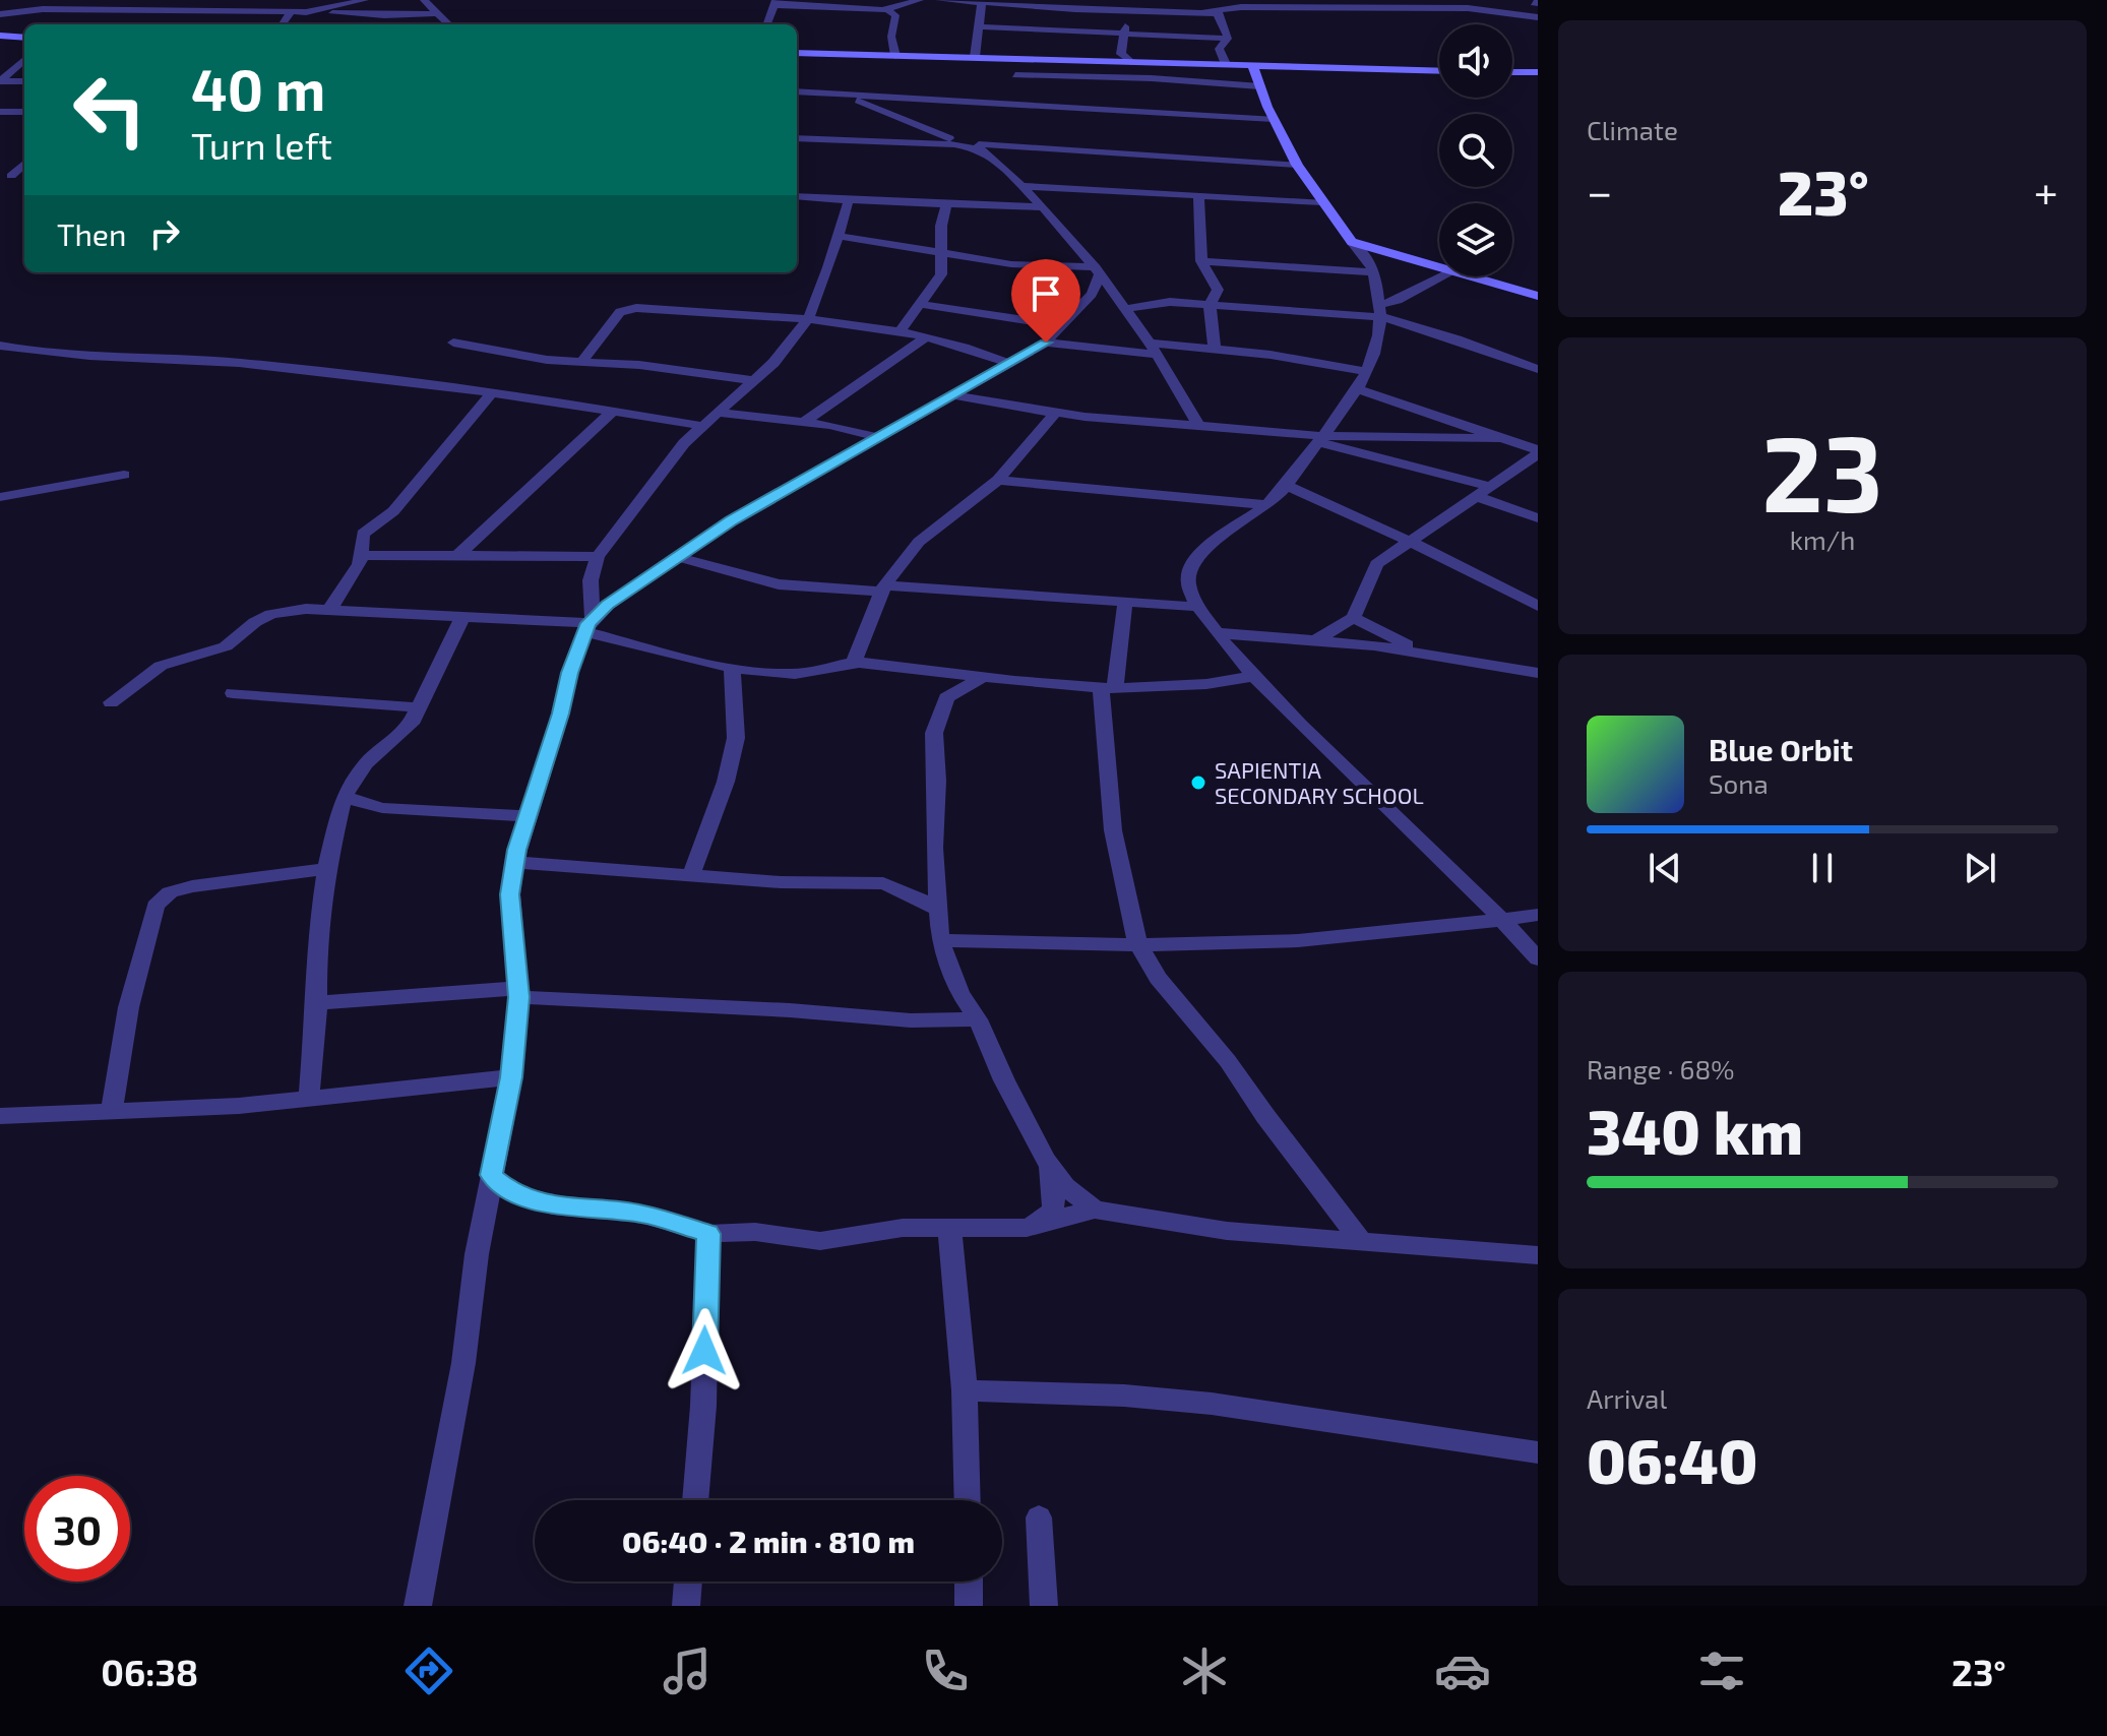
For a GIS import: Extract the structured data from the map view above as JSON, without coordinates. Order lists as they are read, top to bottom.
{
  "places": ["SAPIENTIA SECONDARY SCHOOL"],
  "page": {
    "tile": [
      "Climate",
      ["23", "km/h"],
      ["Range · 68%", "340 km"],
      ["Arrival", "06:40"]
    ],
    "turn": ["40 m", "Turn left"],
    "heat": ["−", "23°", "+"],
    "then": "Then",
    "song": ["Blue Orbit", "Sona"],
    "limit": "30",
    "trip": "06:40 · 2 min · 810 m",
    "tabs": ["06:38", "23°"]
  }
}
